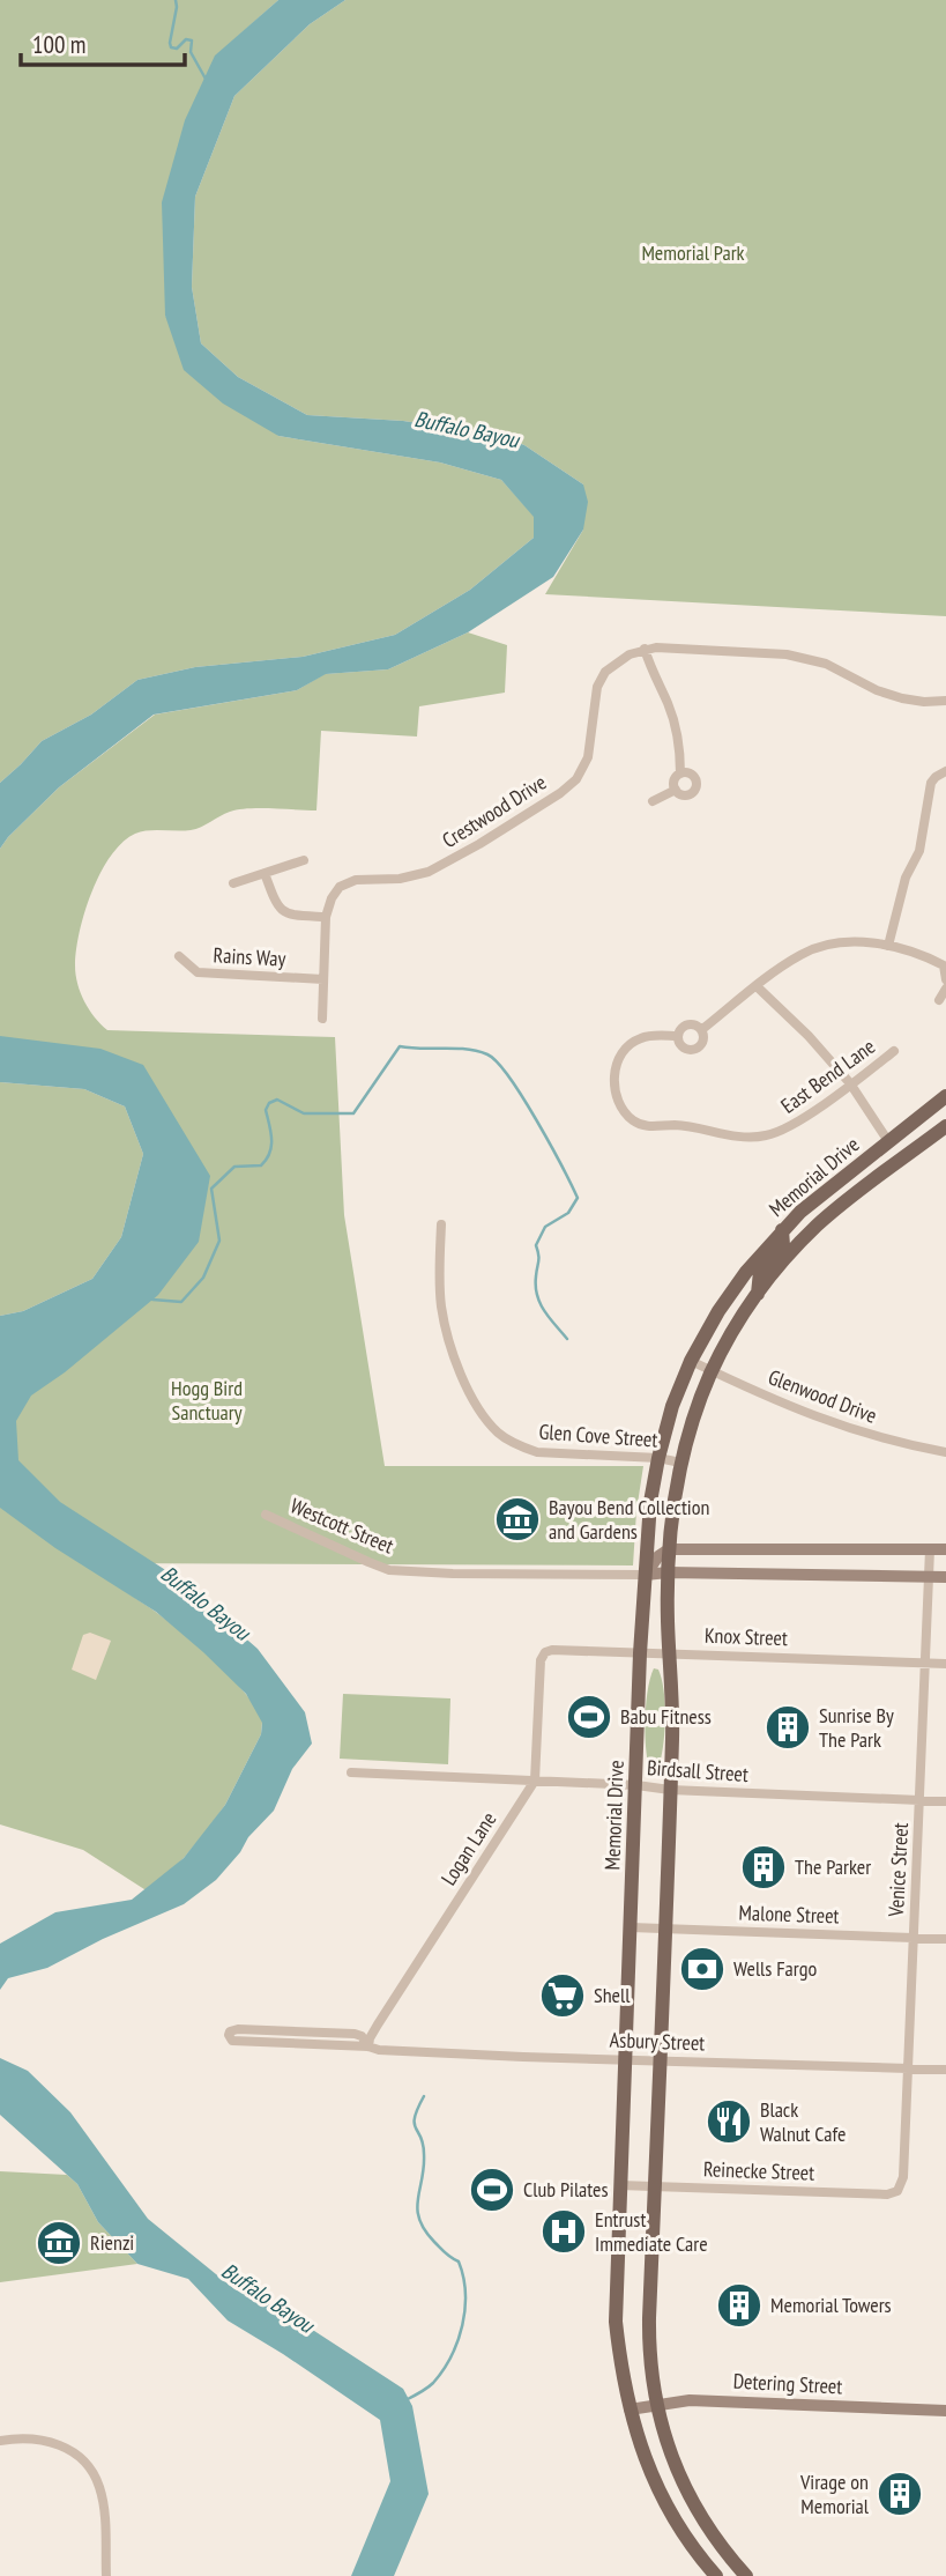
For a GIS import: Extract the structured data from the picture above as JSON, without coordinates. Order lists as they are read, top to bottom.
{
  "streets": {
    "main road": ["Memorial Drive", "Westcott Street", "Detering Street"],
    "street": [
      "Crestwood Drive",
      "Rains Way",
      "East Bend Lane",
      "Glenwood Drive",
      "Glen Cove Street",
      "Knox Street",
      "Birdsall Street",
      "Logan Lane",
      "Venice Street",
      "Malone Street",
      "Asbury Street",
      "Reinecke Street"
    ]
  },
  "crossings": [
    ["Crestwood Drive", "Rains Way"],
    ["Memorial Drive", "Glenwood Drive"],
    ["Memorial Drive", "Glen Cove Street"],
    ["Memorial Drive", "Westcott Street"],
    ["Memorial Drive", "Knox Street"],
    ["Memorial Drive", "Birdsall Street"],
    ["Memorial Drive", "Malone Street"],
    ["Memorial Drive", "Asbury Street"],
    ["Memorial Drive", "Reinecke Street"],
    ["Memorial Drive", "Detering Street"],
    ["Westcott Street", "Venice Street"],
    ["Knox Street", "Birdsall Street"],
    ["Knox Street", "Logan Lane"],
    ["Knox Street", "Venice Street"],
    ["Birdsall Street", "Logan Lane"],
    ["Birdsall Street", "Venice Street"],
    ["Logan Lane", "Asbury Street"],
    ["Venice Street", "Malone Street"],
    ["Venice Street", "Asbury Street"],
    ["Venice Street", "Reinecke Street"]
  ],
  "water": ["Buffalo Bayou"],
  "parks": ["Memorial Park", "Hogg Bird Sanctuary"],
  "places": {
    "museum": ["Bayou Bend Collection and Gardens", "Rienzi"],
    "sports": ["Babu Fitness", "Club Pilates"],
    "building": [
      "Sunrise By The Park",
      "The Parker",
      "Memorial Towers",
      "Virage on Memorial"
    ],
    "bank": ["Wells Fargo"],
    "supermarket": ["Shell"],
    "restaurant": ["Black Walnut Cafe"],
    "hospital": ["Entrust Immediate Care"]
  },
  "scale_bar": "100 m"
}
